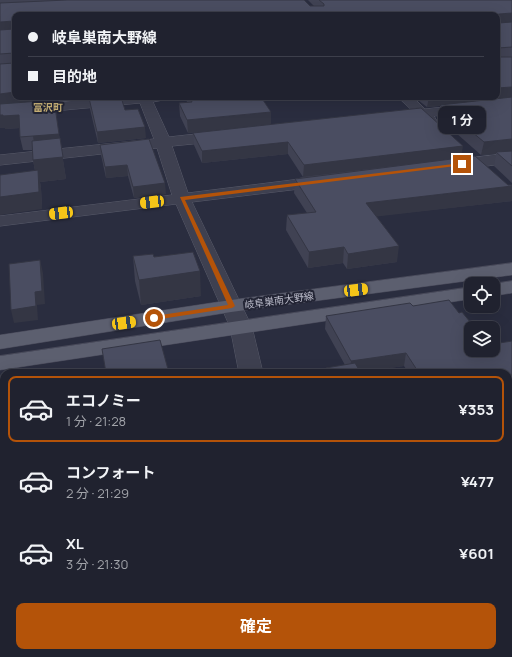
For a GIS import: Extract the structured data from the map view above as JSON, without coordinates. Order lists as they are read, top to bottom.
{
  "streets": {
    "main road": ["岐阜巣南大野線"]
  },
  "districts": ["富沢町"],
  "page": {
    "banner": ["岐阜巣南大野線", "目的地"],
    "bubble": "1 分",
    "list": [
      {
        "name": "エコノミー",
        "note": "1 分 · 21:28",
        "value": "¥353"
      },
      {
        "name": "コンフォート",
        "note": "2 分 · 21:29",
        "value": "¥477"
      },
      {
        "name": "XL",
        "note": "3 分 · 21:30",
        "value": "¥601"
      }
    ],
    "buttons": "確定"
  }
}
